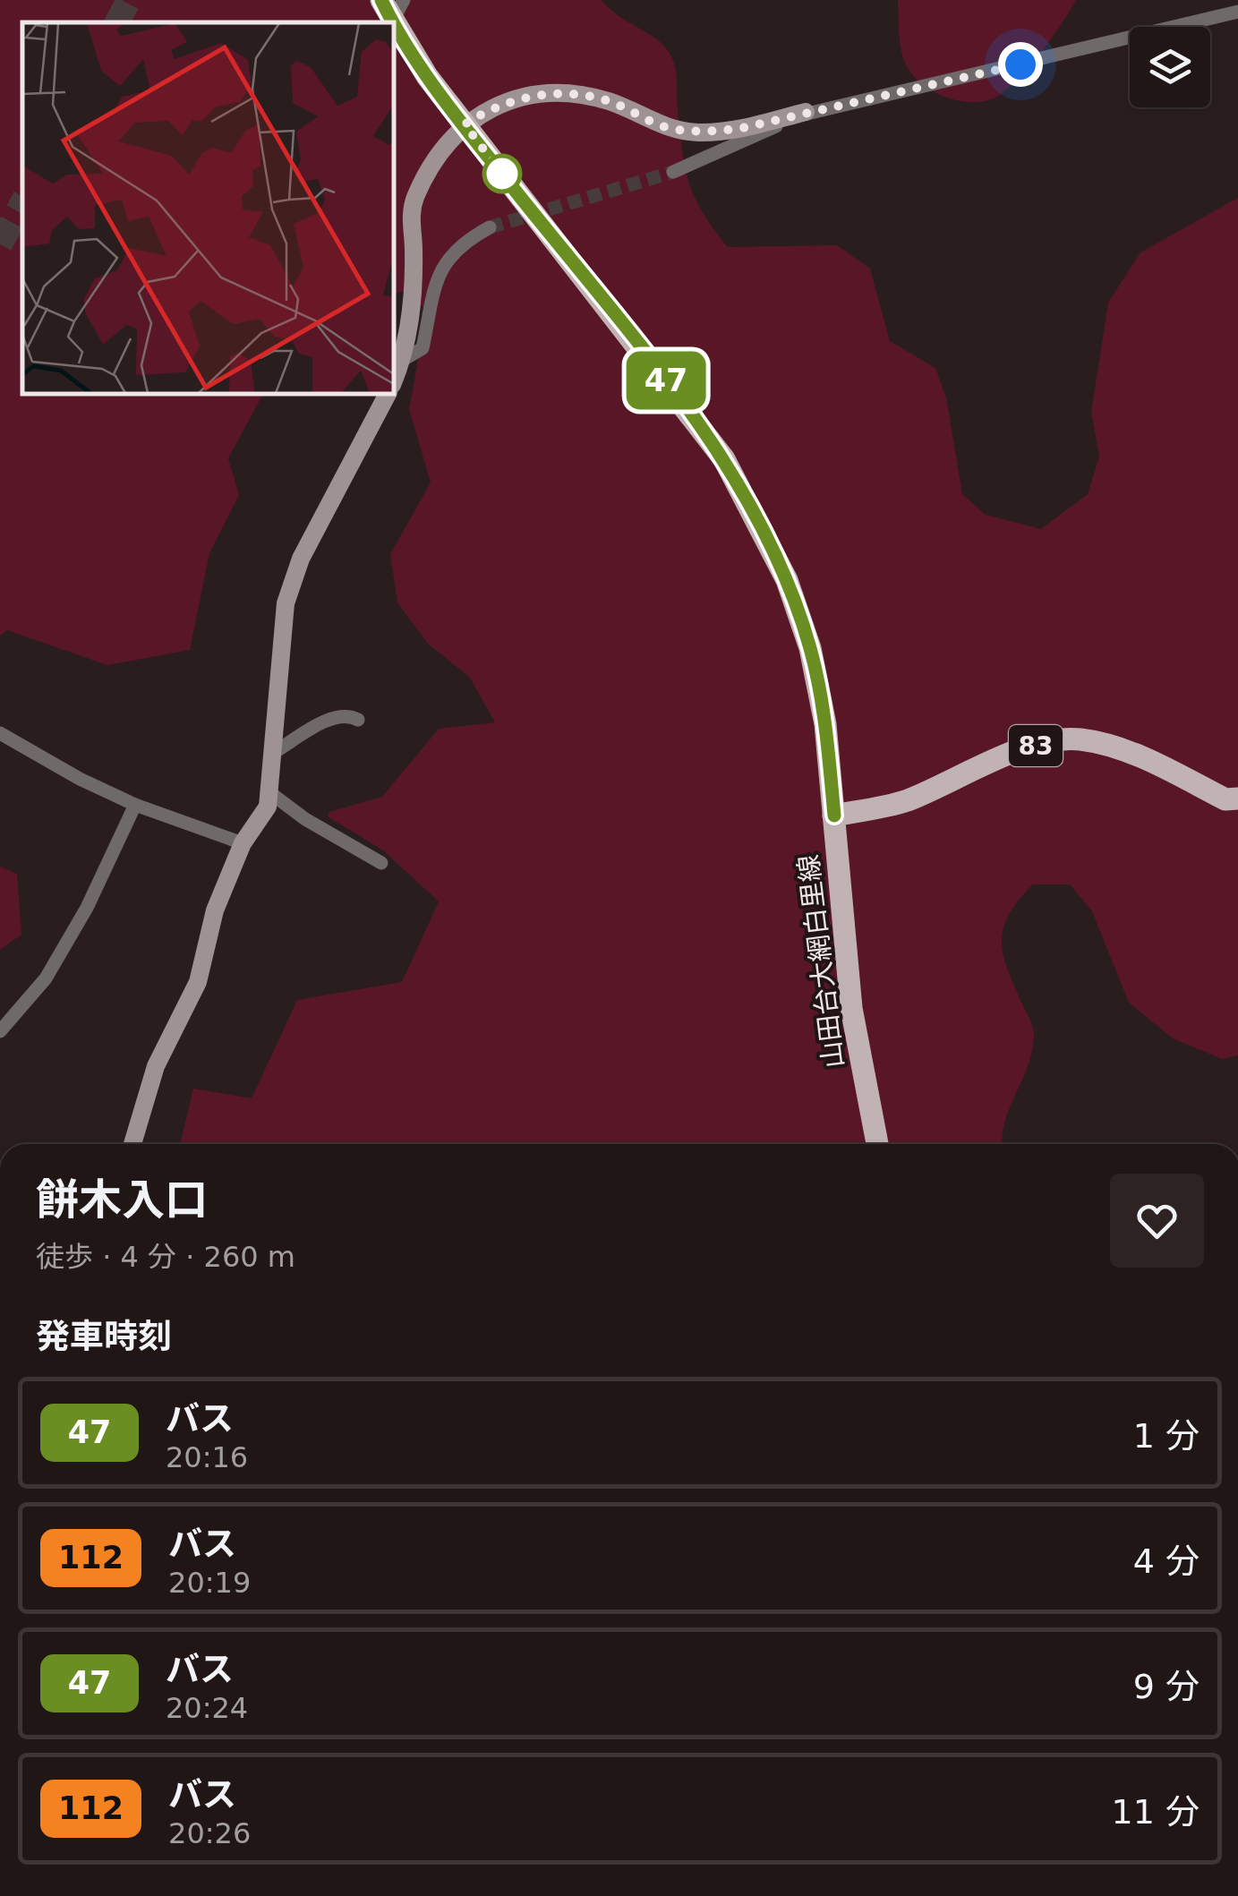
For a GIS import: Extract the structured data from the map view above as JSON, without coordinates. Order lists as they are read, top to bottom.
{
  "streets": {
    "main road": ["83", "山田台大網白里線"]
  },
  "lines": ["bus line 47"],
  "page": {
    "on_map": "47",
    "heading": [
      ["餅木入口", "徒歩 · 4 分 · 260 m"],
      "発車時刻"
    ],
    "list": [
      {
        "mark": "47",
        "name": "バス",
        "note": "20:16",
        "value": "1 分"
      },
      {
        "mark": "112",
        "name": "バス",
        "note": "20:19",
        "value": "4 分"
      },
      {
        "mark": "47",
        "name": "バス",
        "note": "20:24",
        "value": "9 分"
      },
      {
        "mark": "112",
        "name": "バス",
        "note": "20:26",
        "value": "11 分"
      }
    ]
  }
}
